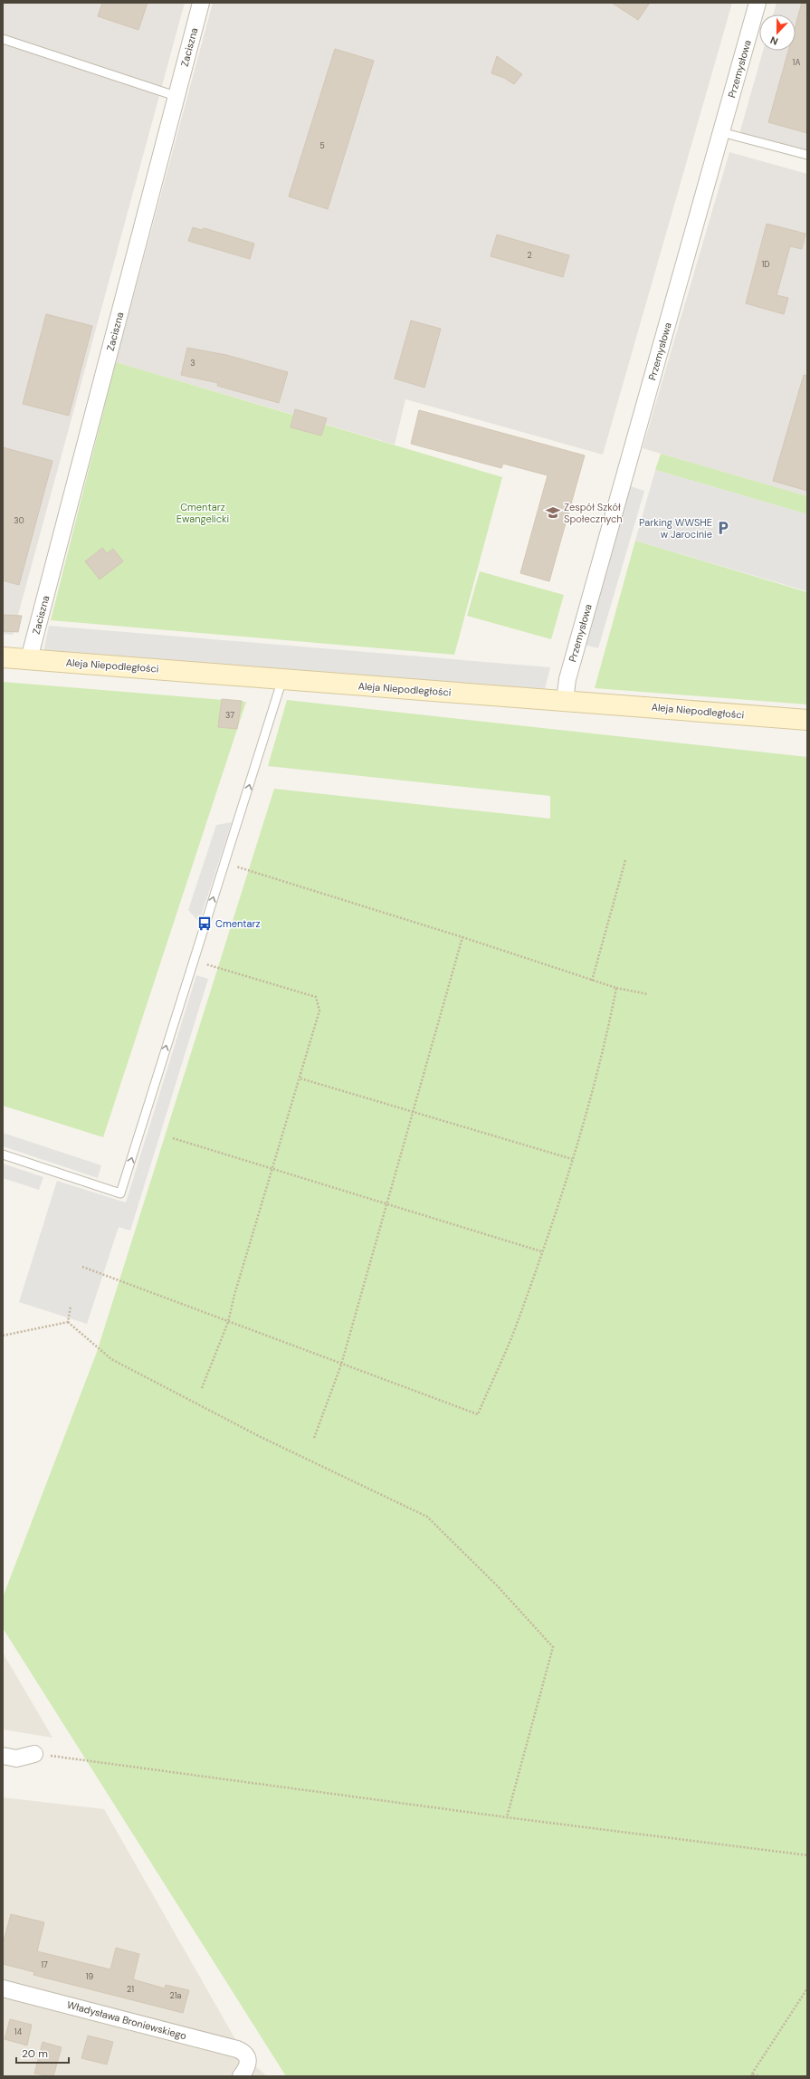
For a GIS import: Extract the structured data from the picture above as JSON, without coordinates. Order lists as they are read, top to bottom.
{
  "streets": {
    "main road": ["Aleja Niepodległości"],
    "street": ["Zaciszna", "Przemysłowa", "Władysława Broniewskiego"]
  },
  "crossings": [
    ["Zaciszna", "Aleja Niepodległości"],
    ["Przemysłowa", "Aleja Niepodległości"]
  ],
  "parks": ["Cmentarz Ewangelicki"],
  "places": {
    "school or university": ["Zespół Szkół Społecznych"],
    "parking": ["Parking WWSHE w Jarocinie"],
    "bus stop": ["Cmentarz"]
  },
  "house_numbers": [
    "1A",
    "5",
    "2",
    "1D",
    "3",
    "30",
    "37",
    "17",
    "19",
    "21",
    "21a",
    "14"
  ],
  "scale_bar": "20 m",
  "north": "bottom"
}
